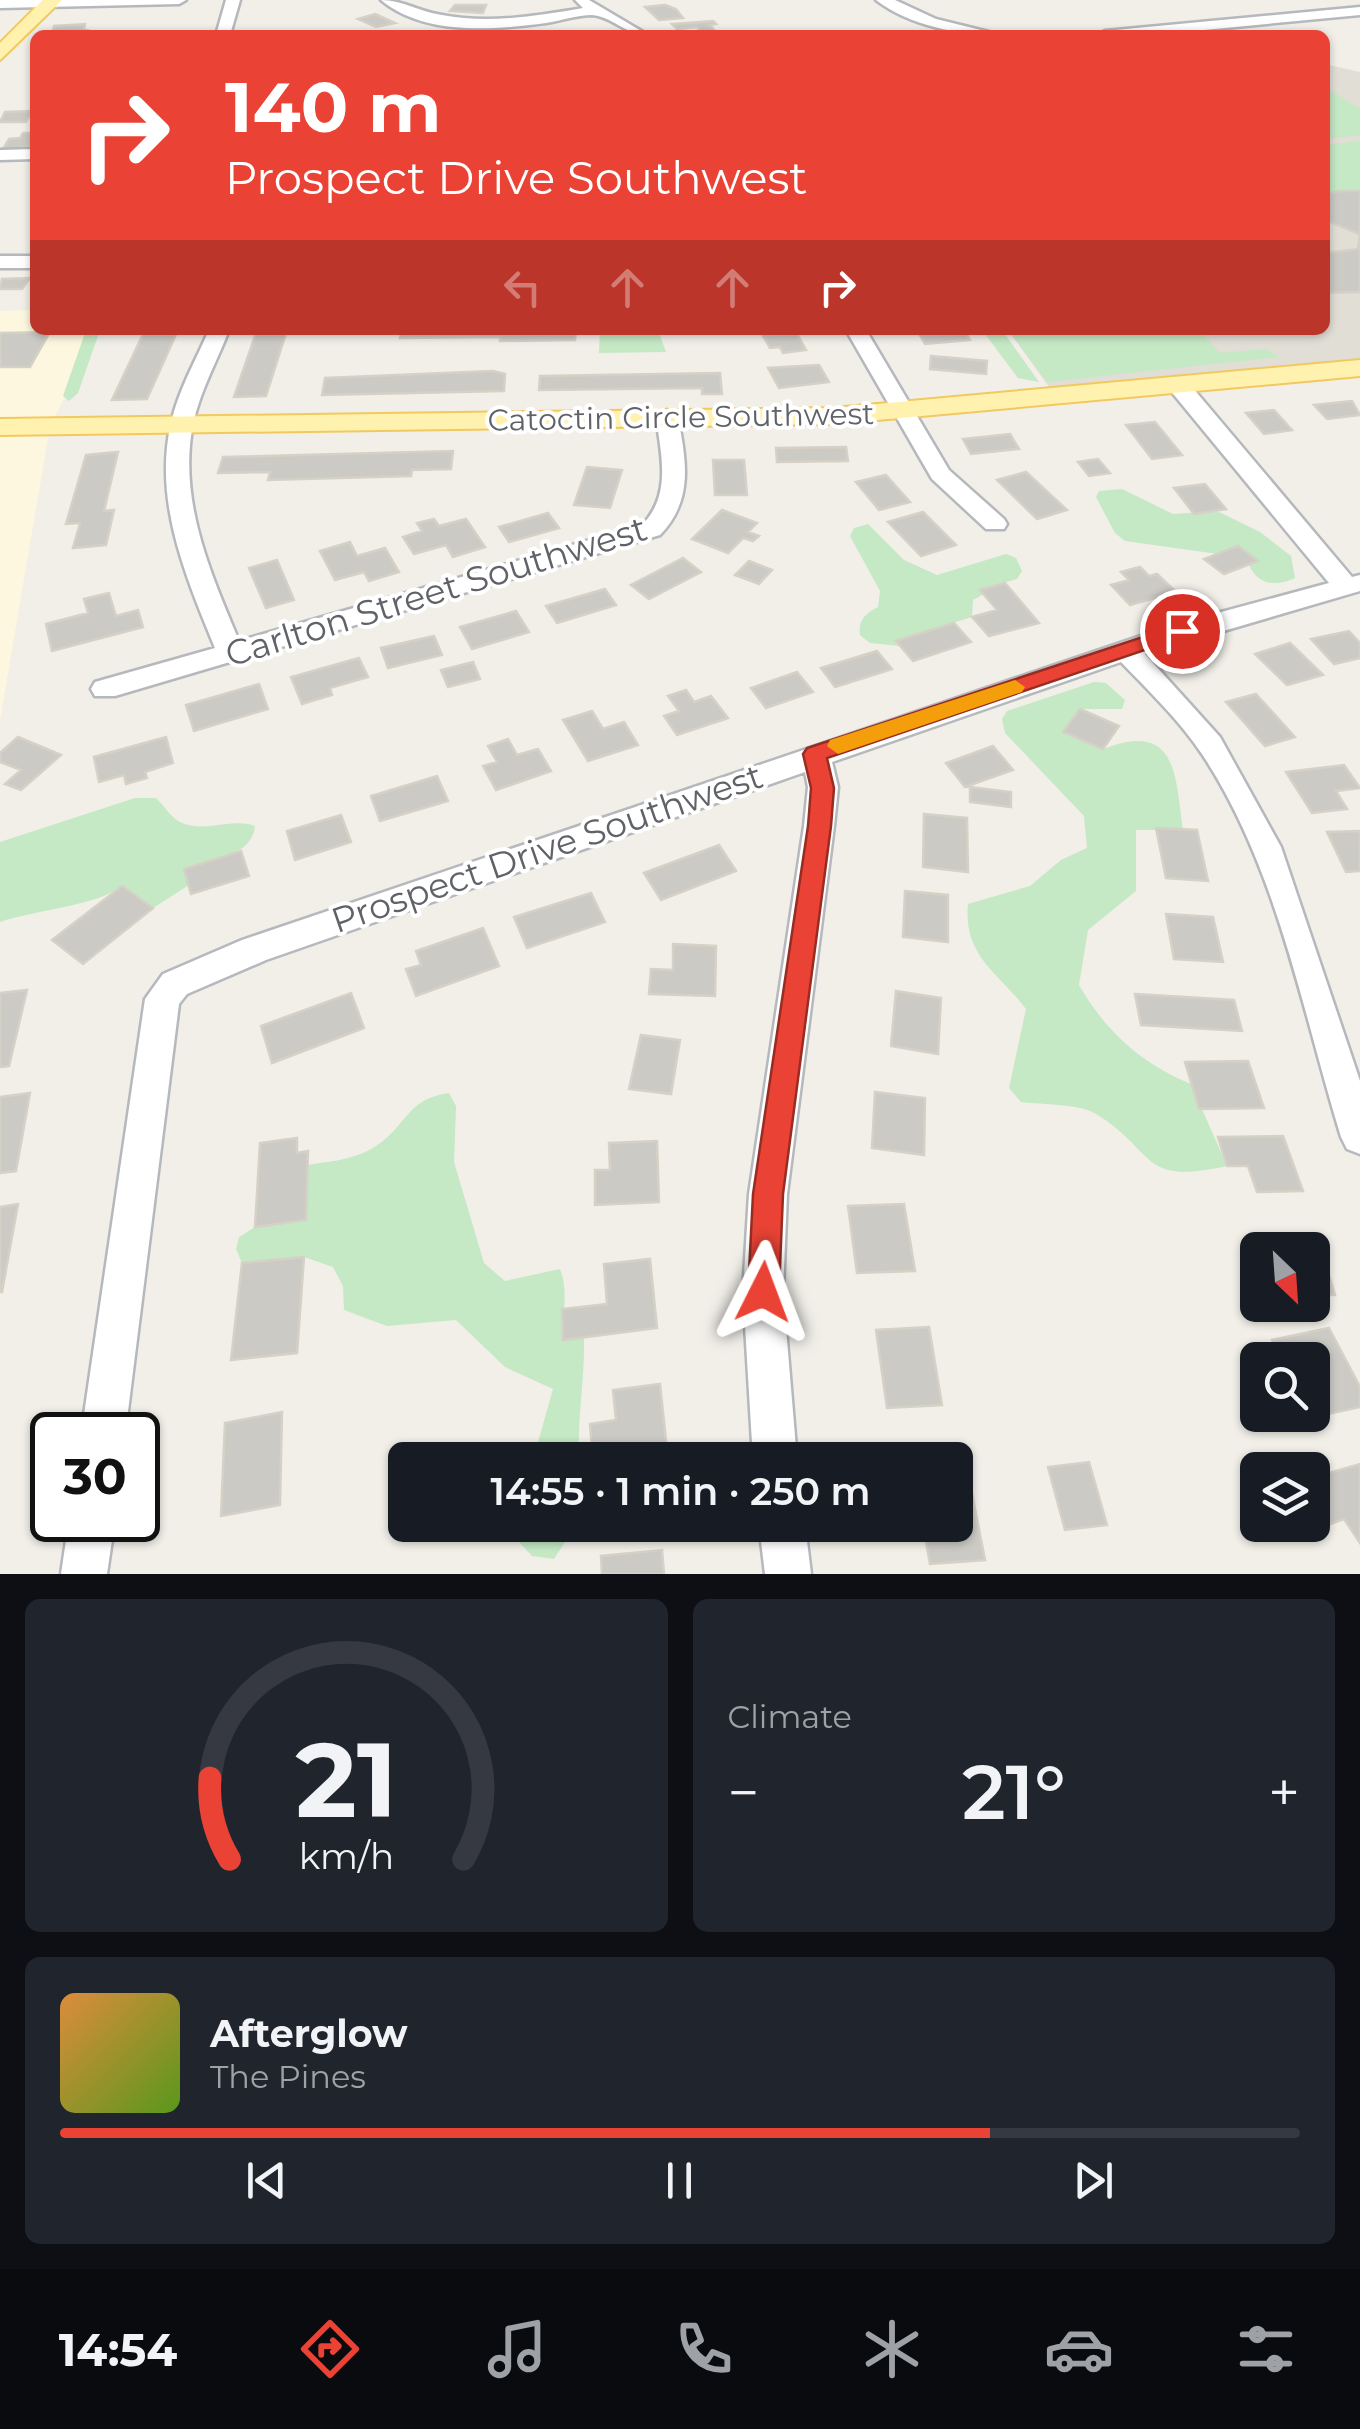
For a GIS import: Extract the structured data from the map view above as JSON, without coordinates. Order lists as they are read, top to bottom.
{
  "streets": {
    "main road": ["Catoctin Circle Southwest"],
    "street": ["Carlton Street Southwest", "Prospect Drive Southwest"]
  },
  "crossings": [
    ["Catoctin Circle Southwest", "Carlton Street Southwest"]
  ],
  "north": "bottom right",
  "page": {
    "turn": ["140 m", "Prospect Drive Southwest"],
    "limit": "30",
    "trip": "14:55 · 1 min · 250 m",
    "tile": "Climate",
    "heat": ["−", "21°", "+"],
    "song": ["Afterglow", "The Pines"],
    "tabs": "14:54",
    "gauge": ["21", "km/h"]
  }
}
